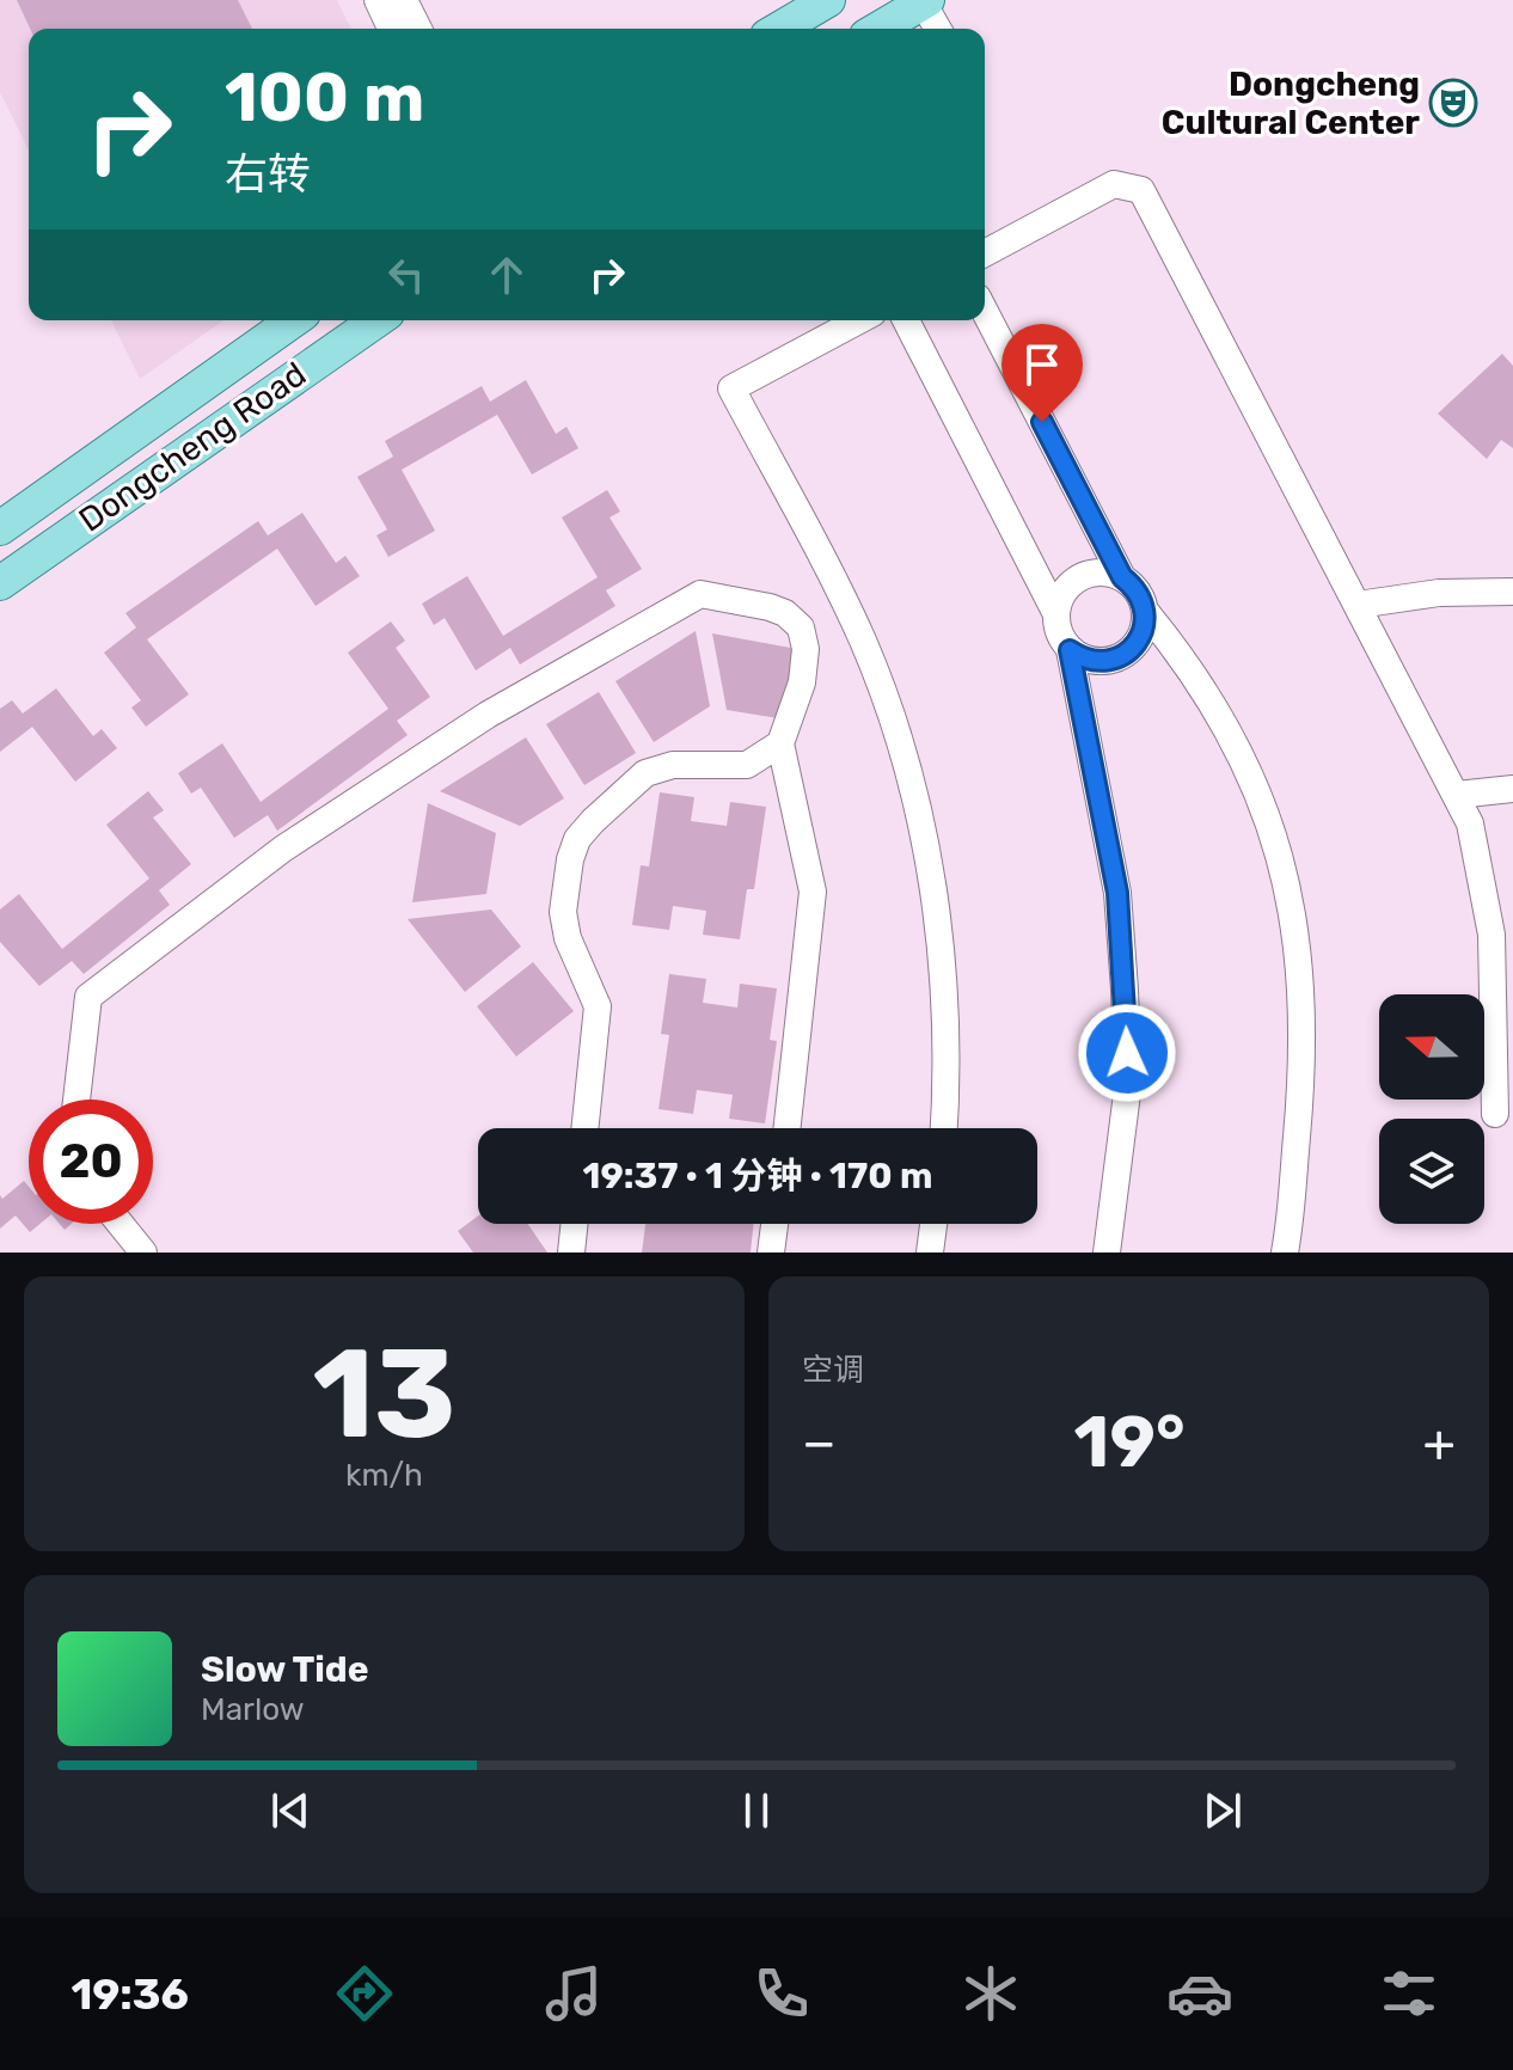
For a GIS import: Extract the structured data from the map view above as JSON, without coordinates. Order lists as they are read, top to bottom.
{
  "streets": {
    "main road": ["Dongcheng Road"]
  },
  "places": {
    "theatre": ["Dongcheng Cultural Center"]
  },
  "north": "left",
  "page": {
    "turn": ["100 m", "右转"],
    "limit": "20",
    "trip": "19:37 · 1 分钟 · 170 m",
    "tile": [
      ["13", "km/h"],
      "空调"
    ],
    "heat": ["−", "19°", "+"],
    "song": ["Slow Tide", "Marlow"],
    "tabs": "19:36"
  }
}
